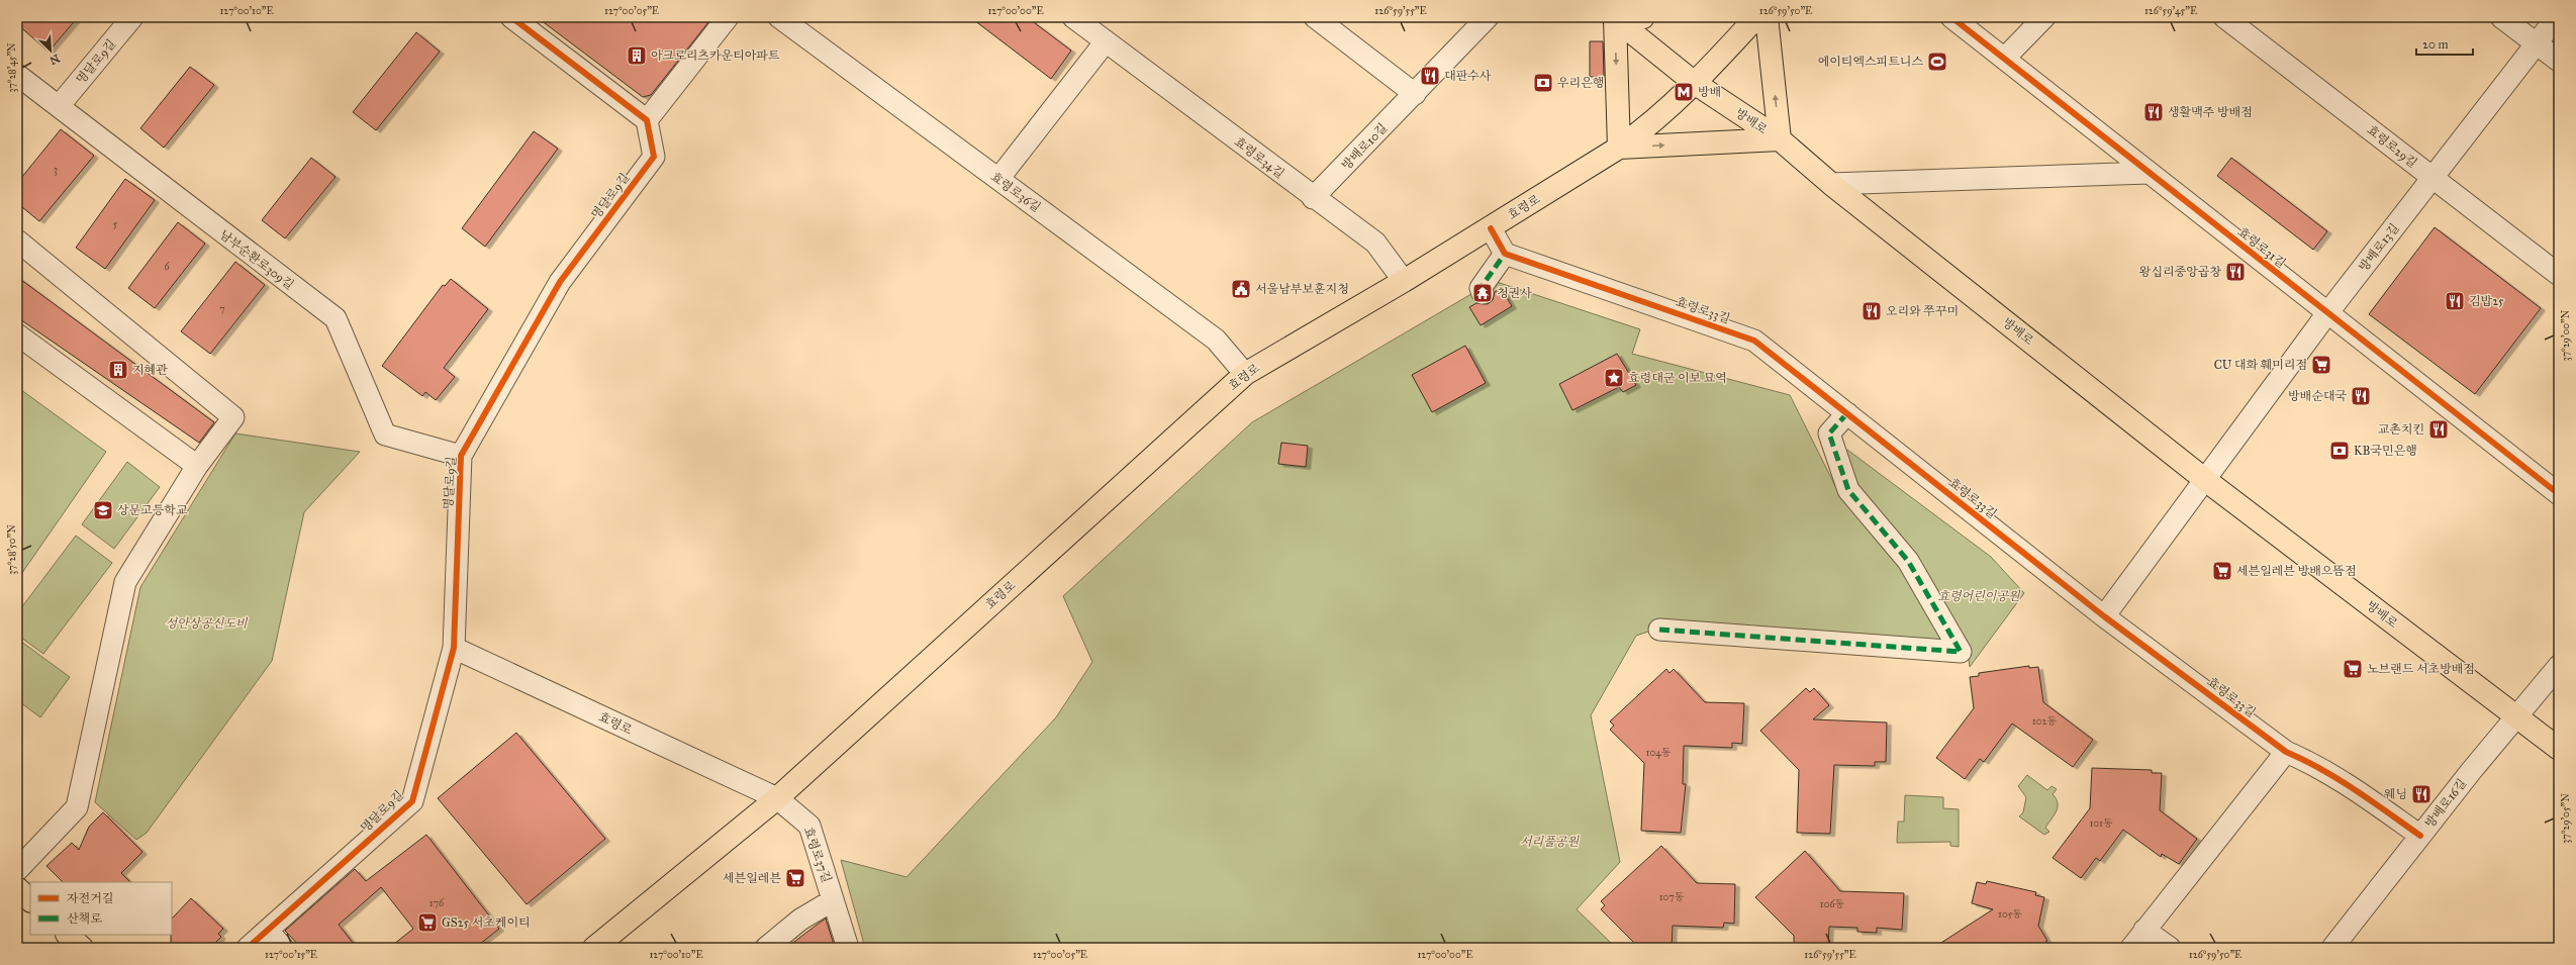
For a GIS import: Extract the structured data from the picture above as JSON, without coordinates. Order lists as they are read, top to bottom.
{
  "streets": {
    "main road": ["방배로", "효령로"],
    "street": [
      "명달로9길",
      "방배로10길",
      "효령로29길",
      "효령로34길",
      "효령로36길",
      "효령로31길",
      "방배로13길",
      "남부순환로309길",
      "효령로33길",
      "방배로16길",
      "효령로37길"
    ]
  },
  "crossings": [
    ["명달로9길", "효령로"],
    ["명달로9길", "남부순환로309길"],
    ["방배로", "효령로"],
    ["방배로", "방배로13길"],
    ["방배로", "방배로16길"],
    ["방배로10길", "효령로34길"],
    ["효령로29길", "방배로13길"],
    ["효령로34길", "효령로"],
    ["효령로36길", "효령로"],
    ["효령로", "효령로37길"],
    ["효령로31길", "방배로13길"],
    ["효령로33길", "방배로16길"]
  ],
  "parks": ["효령어린이공원", "성안상공신도비", "서리풀공원"],
  "places": {
    "building": ["아크로리츠카운티아파트", "지혜관"],
    "sports": ["에이티엑스피트니스"],
    "restaurant": [
      "대판수사",
      "생활맥주 방배점",
      "왕십리중앙곱창",
      "김밥25",
      "오리와 쭈꾸미",
      "방배순대국",
      "교촌치킨",
      "웨닝"
    ],
    "bank": ["우리은행", "KB국민은행"],
    "metro station": ["방배"],
    "public building": ["서울남부보훈지청"],
    "temple": ["청권사"],
    "supermarket": [
      "CU 대화 훼미리점",
      "세븐일레븐 방배으뜸점",
      "노브랜드 서초방배점",
      "세븐일레븐",
      "GS25 서초케이티"
    ],
    "place": ["효령대군 이보 묘역"],
    "school or university": ["상문고등학교"]
  },
  "house_numbers": [
    "3",
    "5",
    "6",
    "7",
    "102동",
    "104동",
    "101동",
    "107동",
    "176",
    "106동",
    "105동"
  ],
  "legend": ["자전거길", "산책로"],
  "scale_bar": "20 m",
  "north": "bottom right",
  "coordinates": [
    "127°00'10\"E",
    "127°00'05\"E",
    "127°00'00\"E",
    "126°59'55\"E",
    "126°59'50\"E",
    "126°59'45\"E",
    "37°28'45\"N",
    "37°29'00\"N",
    "37°28'50\"N",
    "37°29'05\"N",
    "127°00'15\"E"
  ]
}
